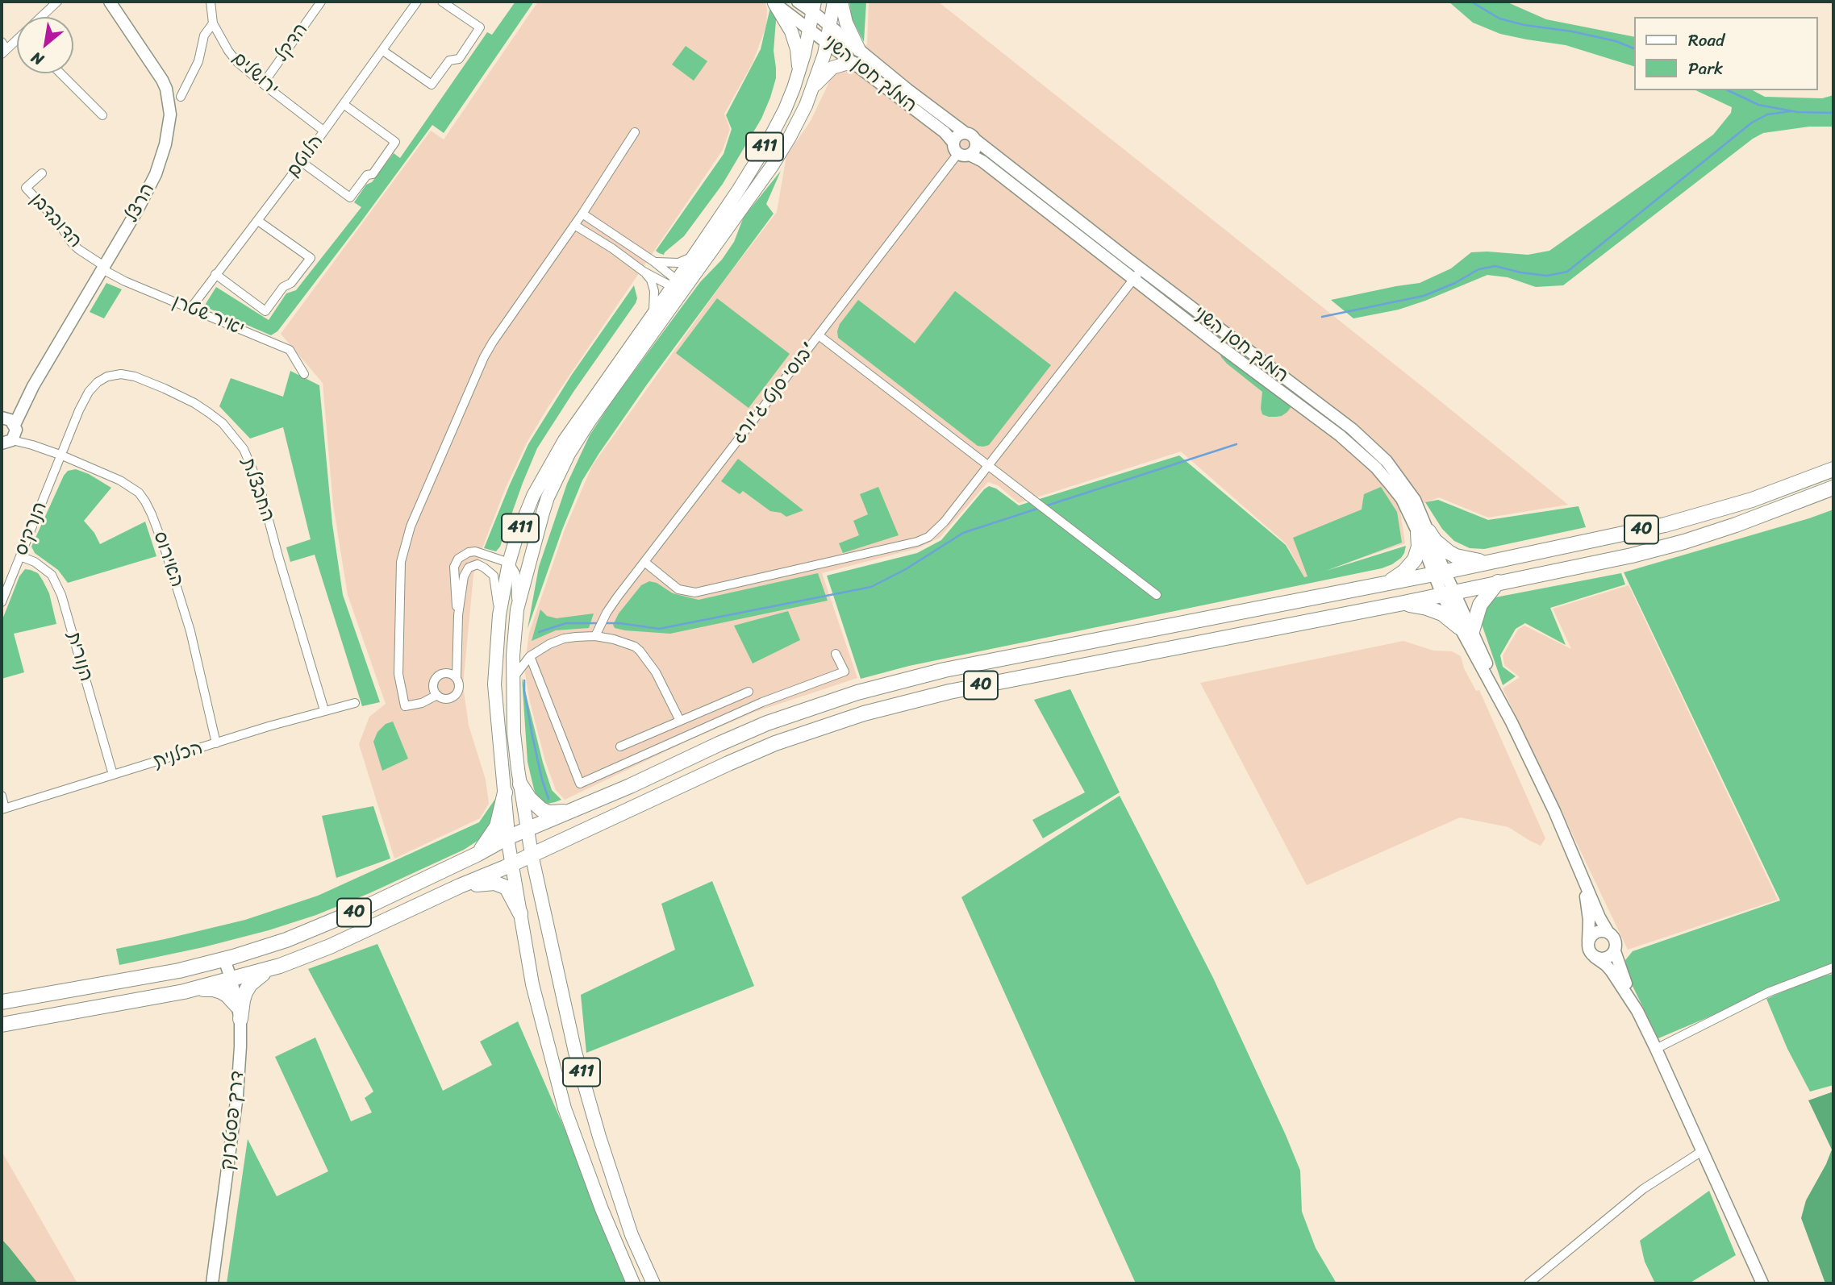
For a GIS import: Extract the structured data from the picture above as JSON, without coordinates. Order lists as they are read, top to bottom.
{
  "streets": {
    "highway": ["40"],
    "main road": ["411"],
    "street": [
      "הדקל",
      "ירושלים",
      "המלך חסן השני",
      "הלוטם",
      "הרצל",
      "הדובדבן",
      "יאיר שטרן",
      "בוסי סנט ג'ורג'",
      "החבצלת",
      "הנרקיס",
      "האירוס",
      "הנורית",
      "הכלנית",
      "דרך פסטרנק"
    ]
  },
  "crossings": [
    ["הדקל", "ירושלים"],
    ["ירושלים", "הלוטם"],
    ["המלך חסן השני", "411"],
    ["המלך חסן השני", "בוסי סנט ג'ורג'"],
    ["המלך חסן השני", "40"],
    ["411", "40"],
    ["הלוטם", "יאיר שטרן"],
    ["הרצל", "הדובדבן"],
    ["הרצל", "יאיר שטרן"],
    ["הרצל", "האירוס"],
    ["הדובדבן", "יאיר שטרן"],
    ["החבצלת", "הנרקיס"],
    ["החבצלת", "האירוס"],
    ["החבצלת", "הכלנית"],
    ["הנרקיס", "האירוס"],
    ["הנרקיס", "הנורית"],
    ["40", "דרך פסטרנק"],
    ["האירוס", "הכלנית"],
    ["הנורית", "הכלנית"]
  ],
  "legend": ["Road", "Park"],
  "north": "bottom left"
}
